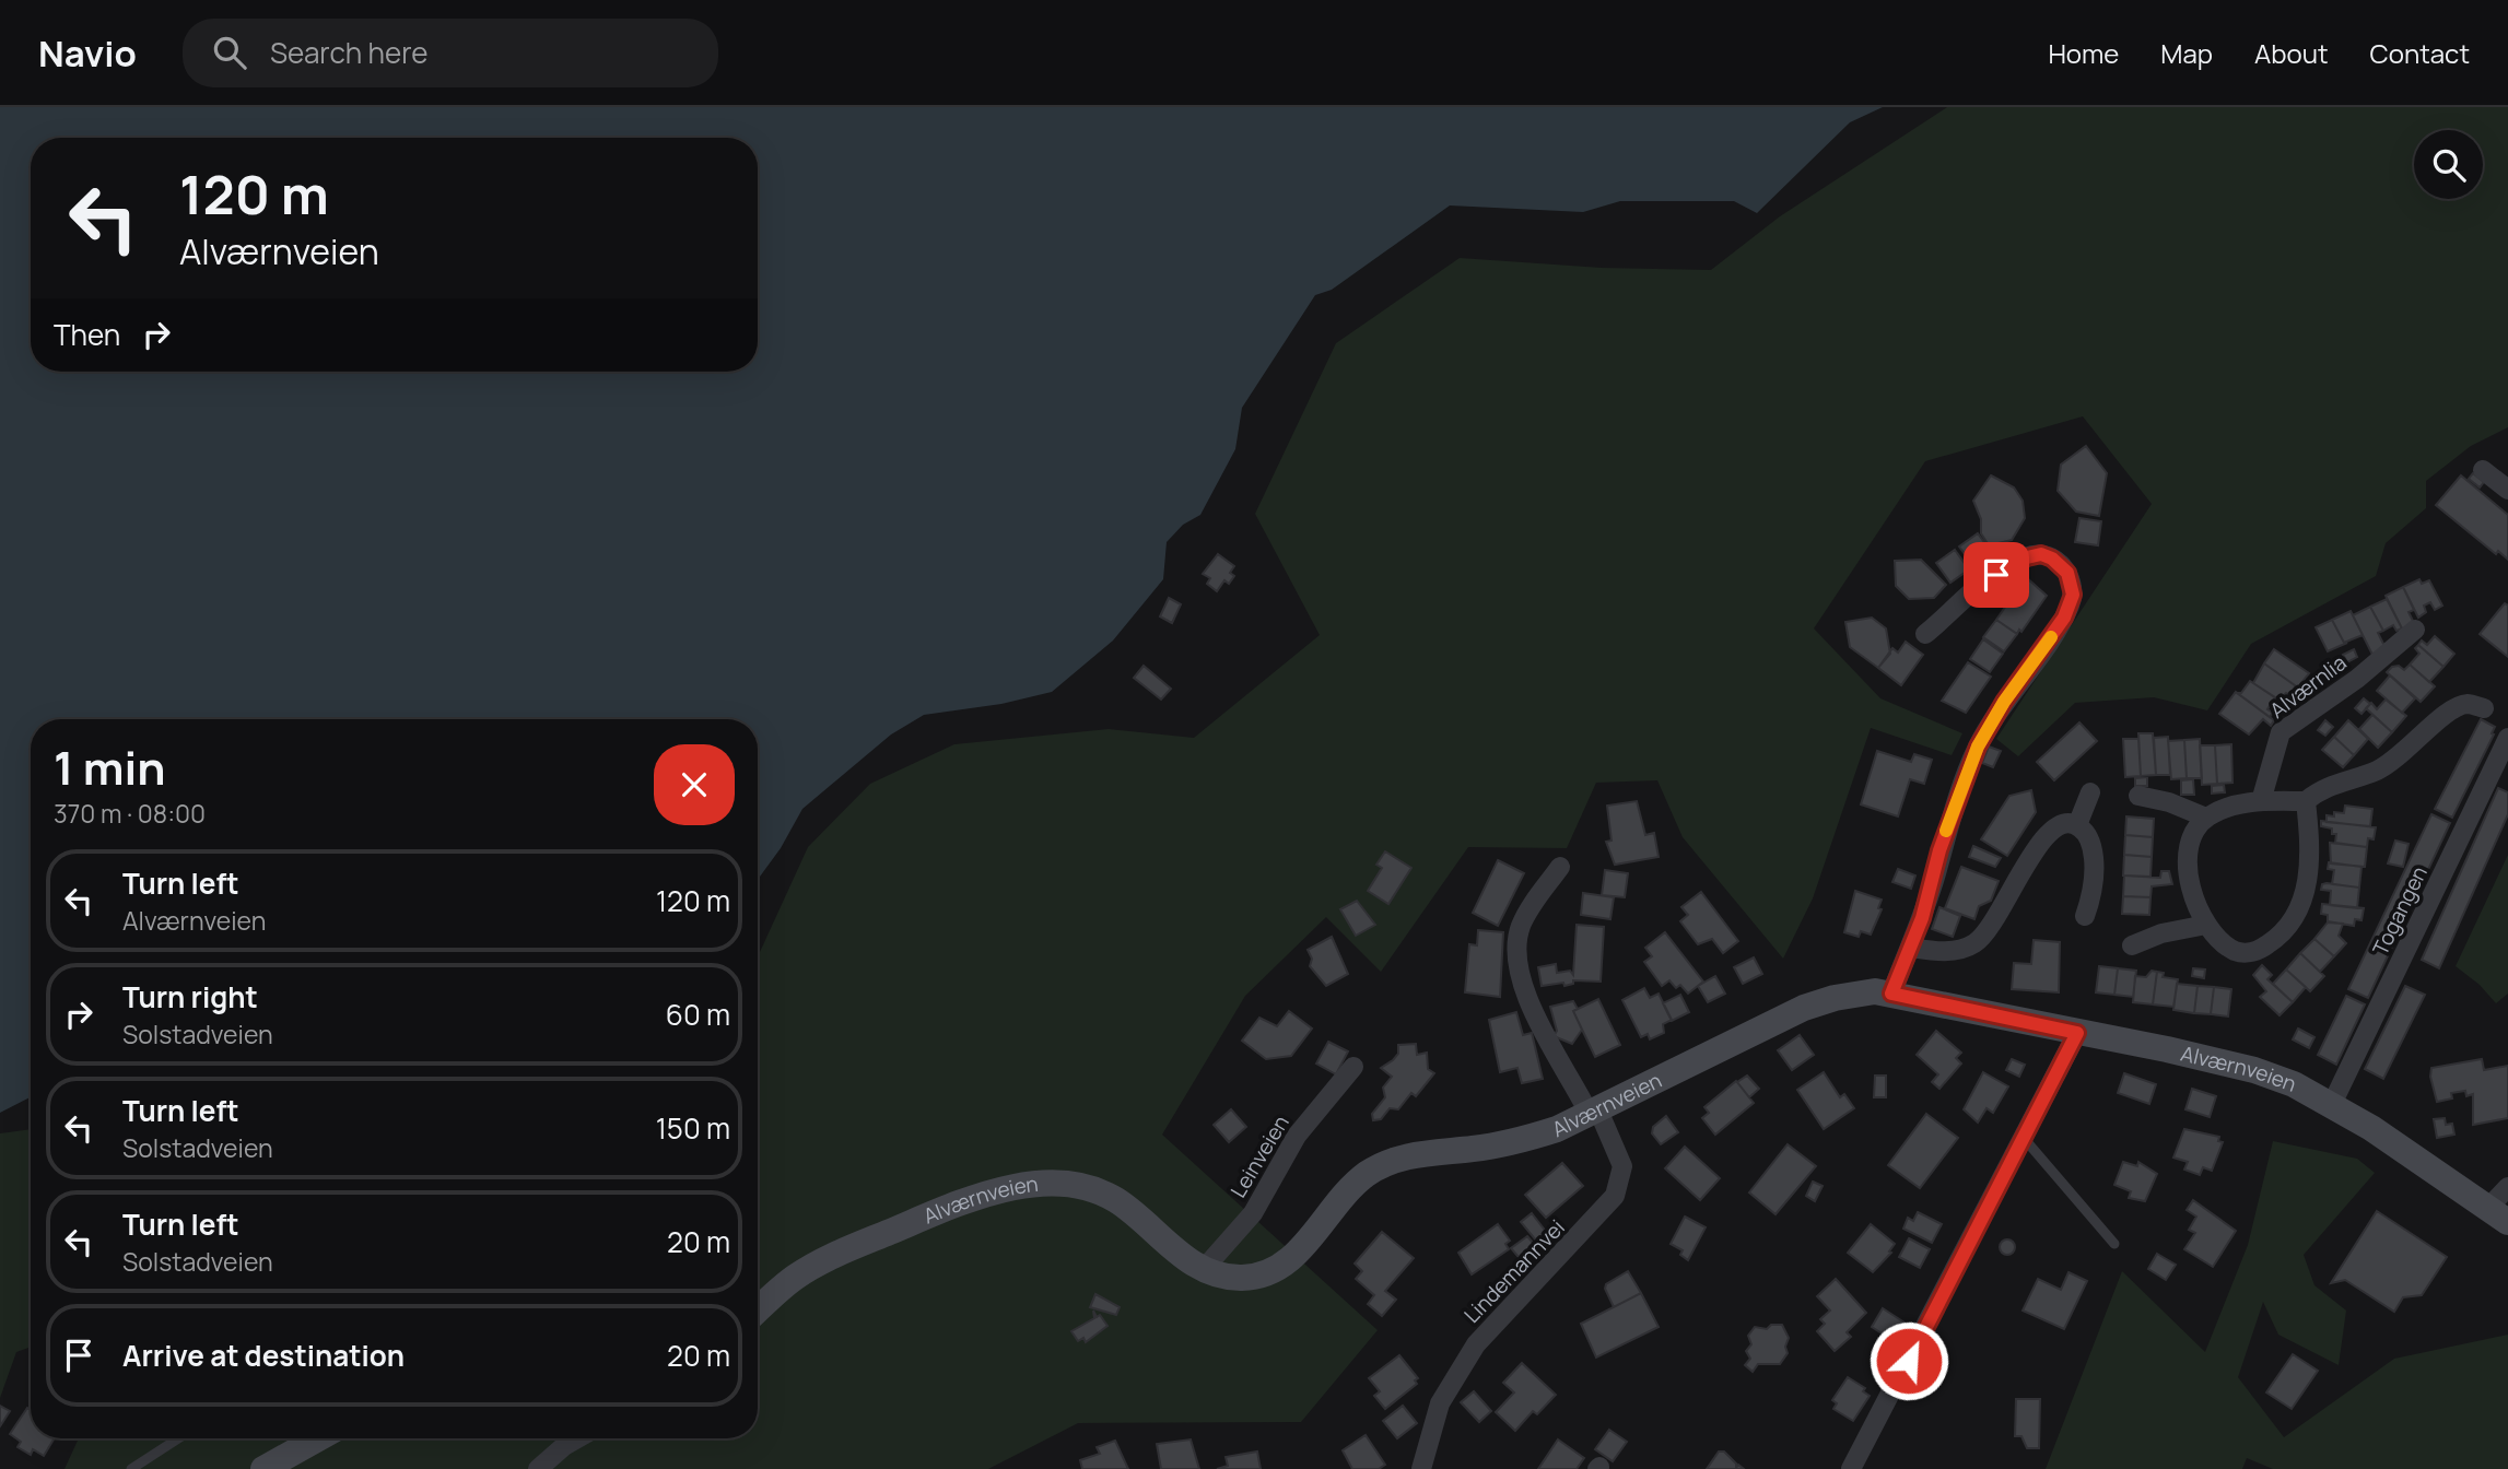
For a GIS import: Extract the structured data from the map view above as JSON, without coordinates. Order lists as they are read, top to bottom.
{
  "streets": {
    "main road": ["Alværnveien"],
    "street": [
      "Alværnlia",
      "Togangen",
      "Leinveien",
      "Lindemannvei"
    ]
  },
  "crossings": [
    ["Togangen", "Alværnveien"],
    ["Alværnveien", "Leinveien"],
    ["Alværnveien", "Lindemannvei"]
  ],
  "page": {
    "header": "Navio",
    "search": "Search here",
    "nav": [
      "Home",
      "Map",
      "About",
      "Contact"
    ],
    "turn": ["120 m", "Alværnveien"],
    "then": "Then",
    "heading": ["1 min", "370 m · 08:00"],
    "list": [
      {
        "name": "Turn left",
        "note": "Alværnveien",
        "value": "120 m"
      },
      {
        "name": "Turn right",
        "note": "Solstadveien",
        "value": "60 m"
      },
      {
        "name": "Turn left",
        "note": "Solstadveien",
        "value": "150 m"
      },
      {
        "name": "Turn left",
        "note": "Solstadveien",
        "value": "20 m"
      },
      {
        "name": "Arrive at destination",
        "value": "20 m"
      }
    ]
  }
}
